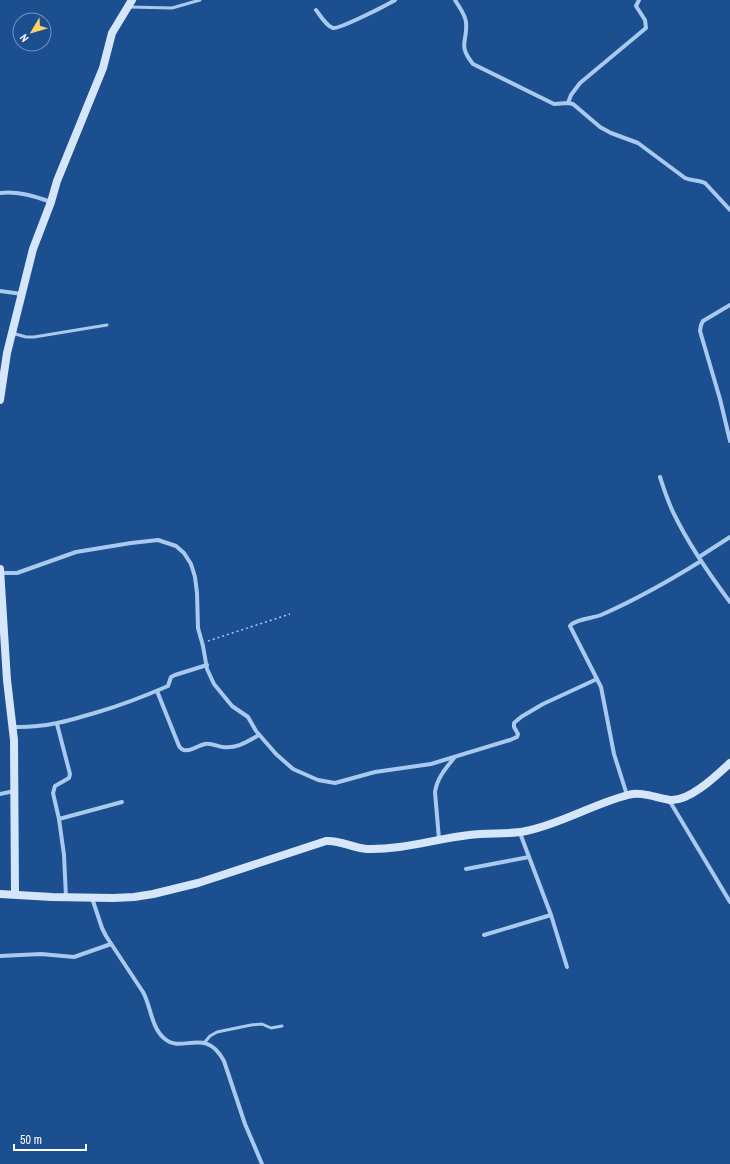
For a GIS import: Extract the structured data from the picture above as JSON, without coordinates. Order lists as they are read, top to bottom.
{
  "scale_bar": "50 m",
  "north": "bottom left"
}
